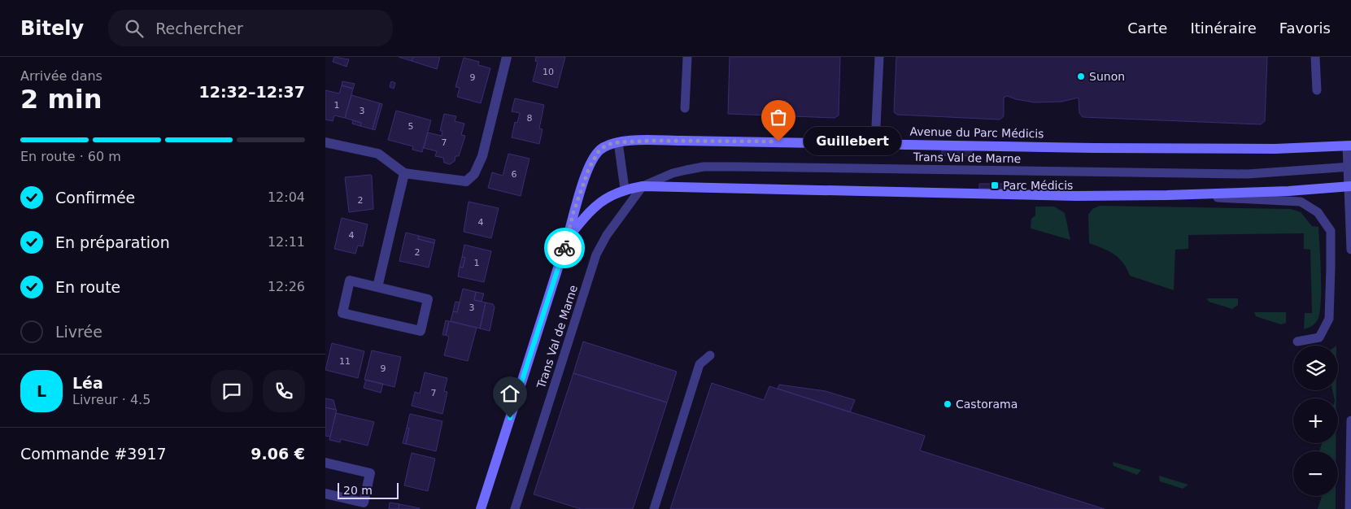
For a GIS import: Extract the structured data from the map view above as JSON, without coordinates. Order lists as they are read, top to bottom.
{
  "streets": {
    "street": ["Avenue du Parc Médicis"],
    "lane": ["Trans Val de Marne"]
  },
  "crossings": [
    ["Avenue du Parc Médicis", "Trans Val de Marne"]
  ],
  "places": {
    "other": ["Sunon", "Guillebert", "Castorama"],
    "transit": ["Parc Médicis"]
  },
  "house_numbers": [
    "10",
    "9",
    "1",
    "3",
    "8",
    "5",
    "7",
    "6",
    "2",
    "4",
    "4",
    "2",
    "1",
    "3",
    "11",
    "9",
    "7"
  ],
  "scale_bar": "20 m",
  "page": {
    "header": "Bitely",
    "search": "Rechercher",
    "nav": ["Carte", "Itinéraire", "Favoris"],
    "heading": ["2 min", "Arrivée dans", "12:32–12:37"],
    "panel": [
      "Léa",
      "Livreur · 4.5",
      "Commande #3917",
      "9.06 €"
    ],
    "bar": "En route · 60 m",
    "bubble": "Guillebert",
    "list": [
      ["Confirmée", "12:04"],
      ["En préparation", "12:11"],
      ["En route", "12:26"],
      "Livrée"
    ],
    "map_buttons": ["+", "−"],
    "round": "L",
    "scale": "20 m"
  }
}
